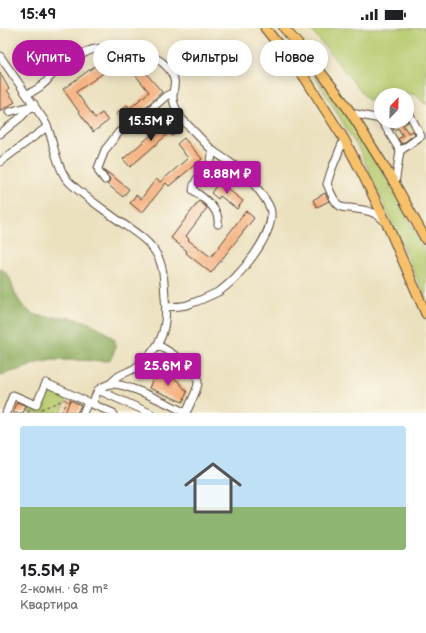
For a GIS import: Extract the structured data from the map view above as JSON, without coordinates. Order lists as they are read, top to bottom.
{
  "north": "top right",
  "page": {
    "status": "15:49",
    "chip": [
      "Купить",
      "Снять",
      "Фильтры",
      "Новое"
    ],
    "price": ["15.5M ₽", "8.88M ₽", "25.6M ₽"],
    "list": [
      {
        "name": "15.5M ₽",
        "note": "2-комн. · 68 m² · Квартира"
      }
    ]
  }
}
